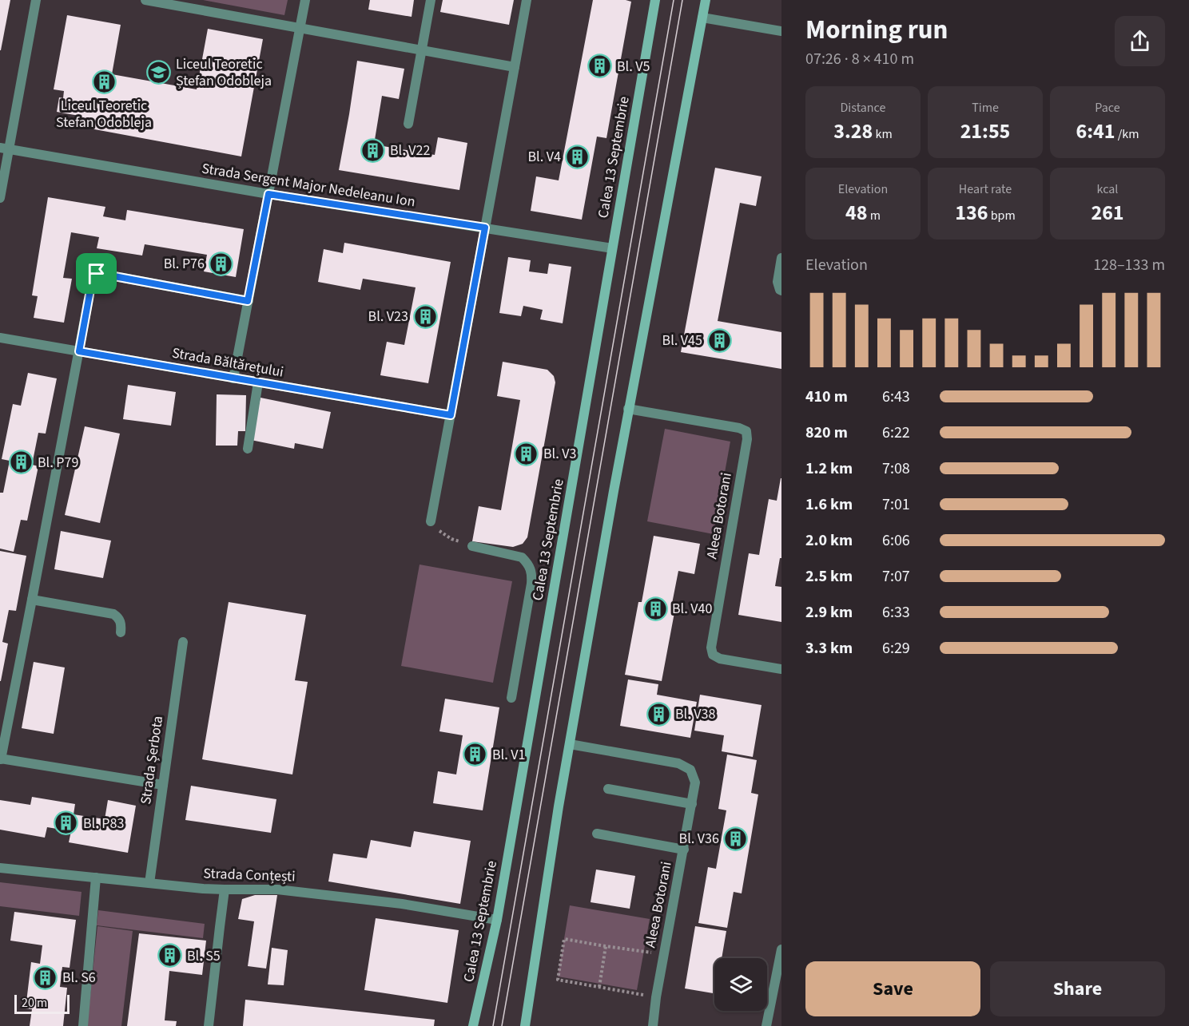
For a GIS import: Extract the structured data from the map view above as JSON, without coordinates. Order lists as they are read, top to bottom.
{
  "streets": {
    "main road": ["Calea 13 Septembrie"],
    "street": [
      "Strada Sergent Major Nedeleanu Ion",
      "Strada Băltărețului",
      "Aleea Botorani",
      "Strada Șerbota",
      "Strada Conțești"
    ]
  },
  "crossings": [
    ["Calea 13 Septembrie", "Strada Sergent Major Nedeleanu Ion"],
    ["Calea 13 Septembrie", "Strada Conțești"],
    ["Strada Șerbota", "Strada Conțești"]
  ],
  "places": {
    "building": [
      "Bl. V5",
      "Liceul Teoretic Stefan Odobleja",
      "Bl. V22",
      "Bl. V4",
      "Bl. P76",
      "Bl. V23",
      "Bl. V45",
      "Bl. V3",
      "Bl. P79",
      "Bl. V40",
      "Bl. V38",
      "Bl. V1",
      "Bl. P83",
      "Bl. V36",
      "Bl. S5",
      "Bl. S6"
    ],
    "school or university": ["Liceul Teoretic Ștefan Odobleja"]
  },
  "scale_bar": "20 m",
  "page": {
    "heading": ["Morning run", "07:26 · 8 × 410 m"],
    "stats": [
      ["Distance", "3.28 km"],
      ["Time", "21:55"],
      ["Pace", "6:41 /km"],
      ["Elevation", "48 m"],
      ["Heart rate", "136 bpm"],
      ["kcal", "261"]
    ],
    "chart": ["Elevation", "128–133 m"],
    "list": [
      {
        "name": "410 m",
        "note": "6:43"
      },
      {
        "name": "820 m",
        "note": "6:22"
      },
      {
        "name": "1.2 km",
        "note": "7:08"
      },
      {
        "name": "1.6 km",
        "note": "7:01"
      },
      {
        "name": "2.0 km",
        "note": "6:06"
      },
      {
        "name": "2.5 km",
        "note": "7:07"
      },
      {
        "name": "2.9 km",
        "note": "6:33"
      },
      {
        "name": "3.3 km",
        "note": "6:29"
      }
    ],
    "buttons": ["Save", "Share"],
    "scale": "20 m"
  }
}
